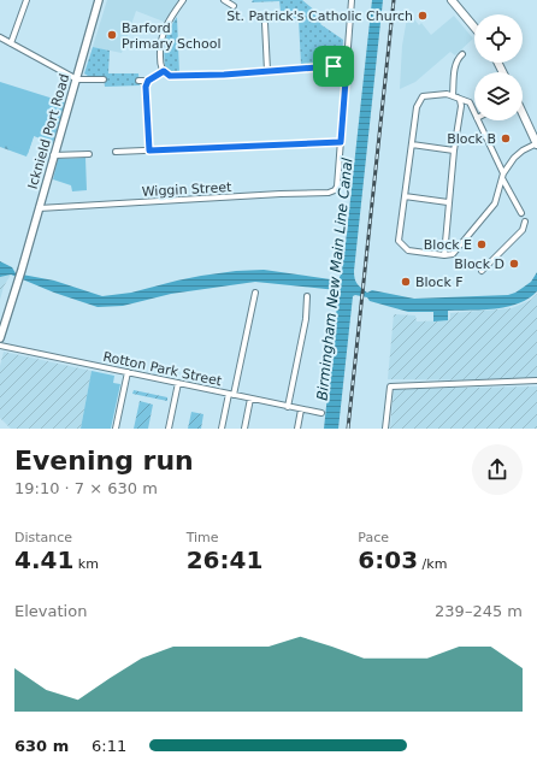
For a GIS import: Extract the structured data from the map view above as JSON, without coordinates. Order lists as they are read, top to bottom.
{
  "streets": {
    "main road": ["Icknield Port Road"],
    "street": ["Wiggin Street", "Rotton Park Street"]
  },
  "crossings": [
    ["Icknield Port Road", "Wiggin Street"]
  ],
  "water": ["Birmingham New Main Line Canal"],
  "places": [
    "St. Patrick's Catholic Church",
    "Barford Primary School",
    "Block B",
    "Block E",
    "Block D",
    "Block F"
  ],
  "page": {
    "heading": ["Evening run", "19:10 · 7 × 630 m"],
    "stats": [
      ["Distance", "4.41 km"],
      ["Time", "26:41"],
      ["Pace", "6:03 /km"]
    ],
    "chart": ["Elevation", "239–245 m"],
    "list": [
      {
        "name": "630 m",
        "note": "6:11"
      }
    ]
  }
}
